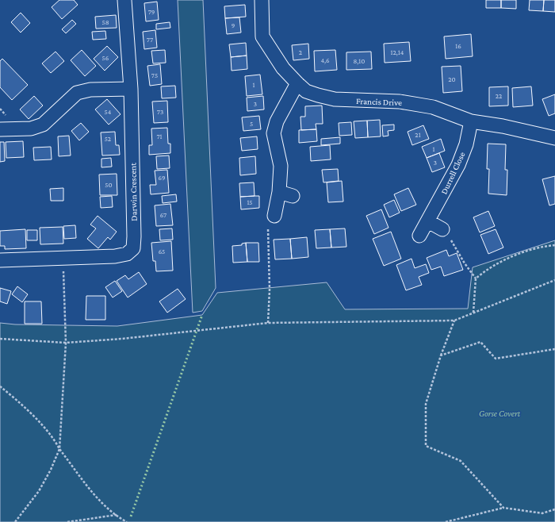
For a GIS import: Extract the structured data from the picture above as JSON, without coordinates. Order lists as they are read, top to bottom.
{
  "streets": {
    "street": ["Francis Drive", "Durrell Close", "Darwin Crescent"]
  },
  "crossings": [
    ["Francis Drive", "Durrell Close"]
  ],
  "parks": ["Gorse Covert"],
  "house_numbers": [
    "79",
    "58",
    "9",
    "77",
    "16",
    "2",
    "12,14",
    "56",
    "4,6",
    "8,10",
    "75",
    "20",
    "1",
    "22",
    "3",
    "54",
    "73",
    "5",
    "21",
    "71",
    "52",
    "1",
    "3",
    "69",
    "50",
    "15",
    "67",
    "65"
  ]
}
